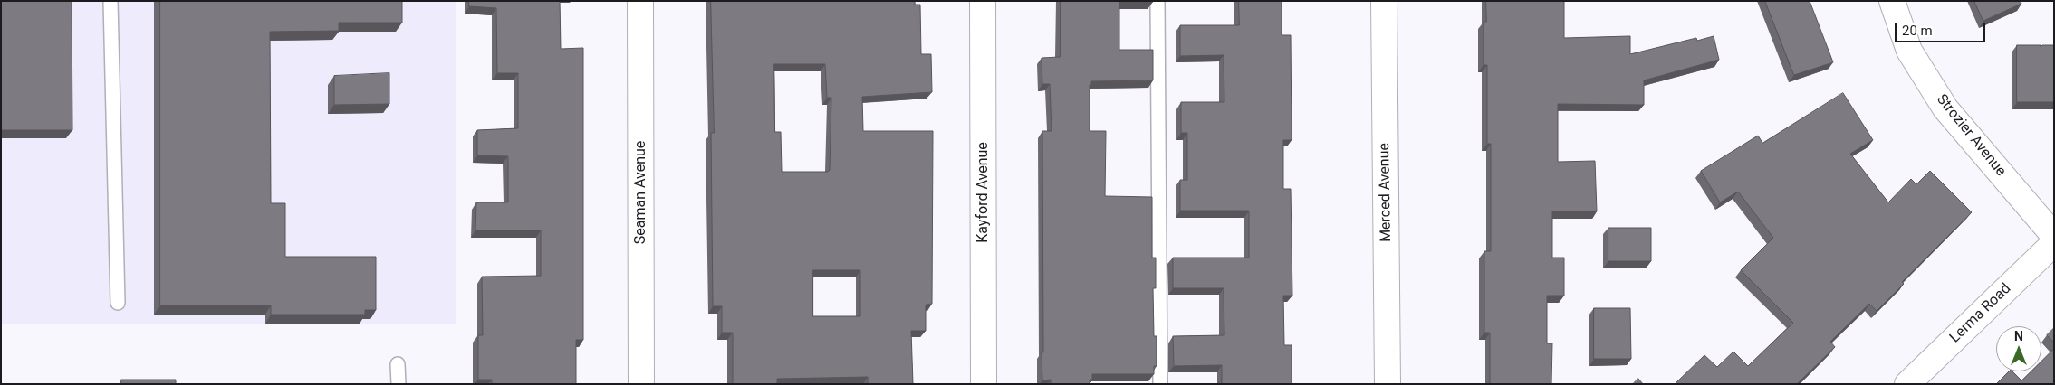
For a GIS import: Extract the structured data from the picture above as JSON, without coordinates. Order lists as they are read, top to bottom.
{
  "streets": {
    "street": [
      "Strozier Avenue",
      "Seaman Avenue",
      "Kayford Avenue",
      "Merced Avenue",
      "Lerma Road"
    ]
  },
  "scale_bar": "20 m",
  "north": "top"
}
